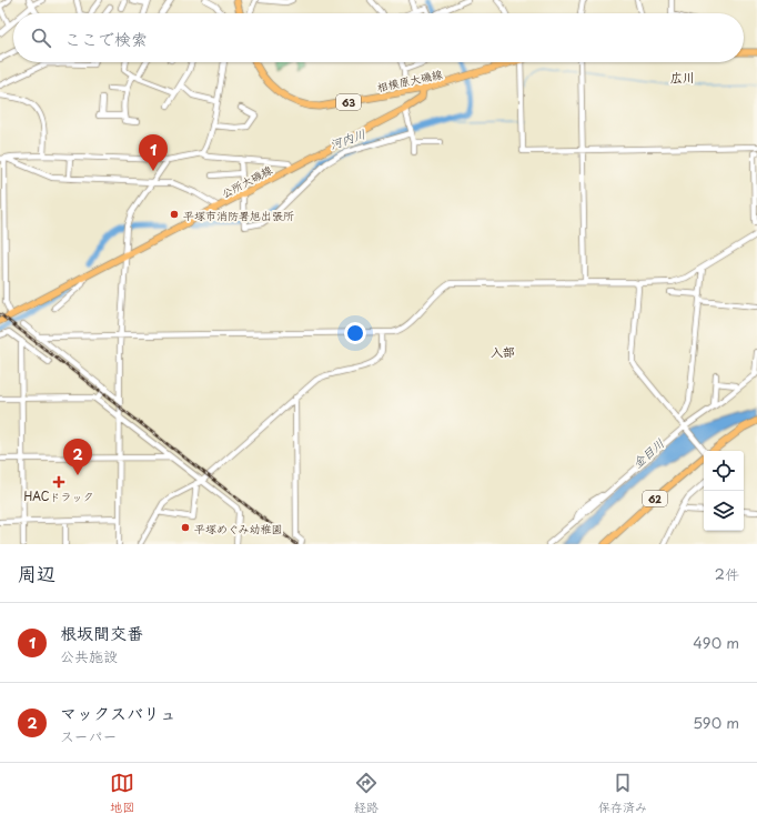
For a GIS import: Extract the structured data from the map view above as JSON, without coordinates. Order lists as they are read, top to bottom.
{
  "streets": {
    "main road": [
      "相模原大磯線",
      "63",
      "公所大磯線",
      "62"
    ]
  },
  "crossings": [
    ["相模原大磯線", "公所大磯線"]
  ],
  "districts": ["広川", "入部"],
  "water": ["河内川", "金目川"],
  "places": {
    "other": ["平塚市消防署旭出張所", "平塚めぐみ幼稚園"],
    "health": ["HACドラック"]
  },
  "page": {
    "search": "ここで検索",
    "pins": ["1", "2"],
    "heading": ["周辺", "2件"],
    "list": [
      {
        "mark": "1",
        "name": "根坂間交番",
        "note": "公共施設",
        "value": "490 m"
      },
      {
        "mark": "2",
        "name": "マックスバリュ",
        "note": "スーパー",
        "value": "590 m"
      }
    ],
    "nav": ["地図", "経路", "保存済み"]
  }
}
